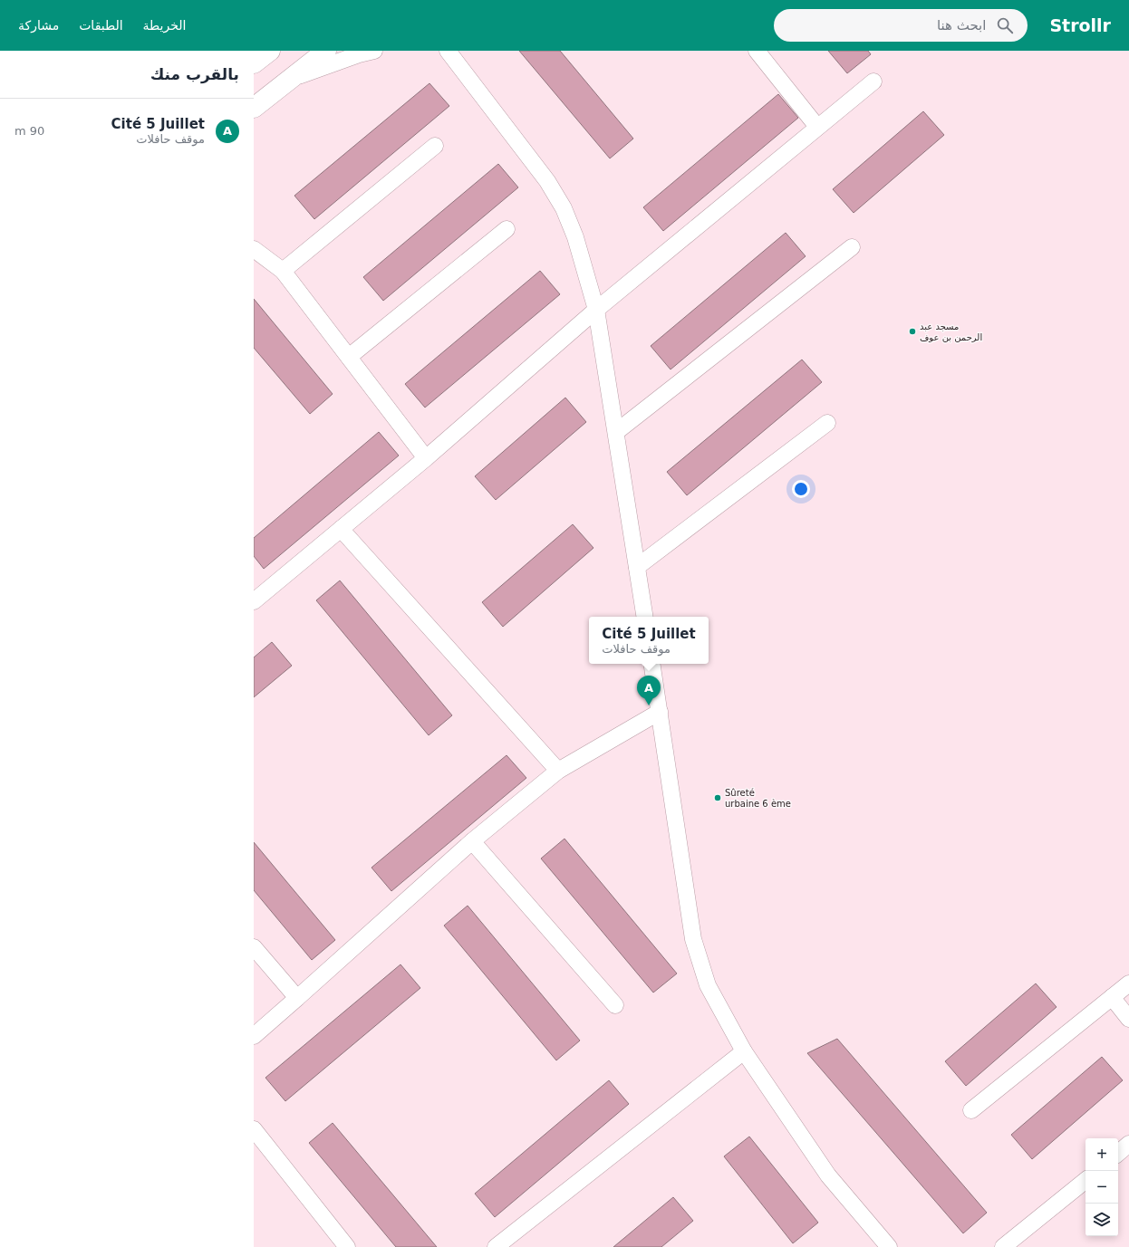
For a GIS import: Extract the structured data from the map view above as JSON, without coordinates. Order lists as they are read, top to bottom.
{
  "places": ["مسجد عبد الرحمن بن عوف", "Sûreté urbaine 6 ème"],
  "page": {
    "header": "Strollr",
    "search": "ابحث هنا",
    "nav": ["الخريطة", "الطبقات", "مشاركة"],
    "heading": "بالقرب منك",
    "list": [
      {
        "mark": "A",
        "name": "Cité 5 Juillet",
        "note": "موقف حافلات",
        "value": "90 m"
      }
    ],
    "popup": ["Cité 5 Juillet", "موقف حافلات"],
    "pins": "A",
    "map_buttons": ["+", "−"]
  }
}
